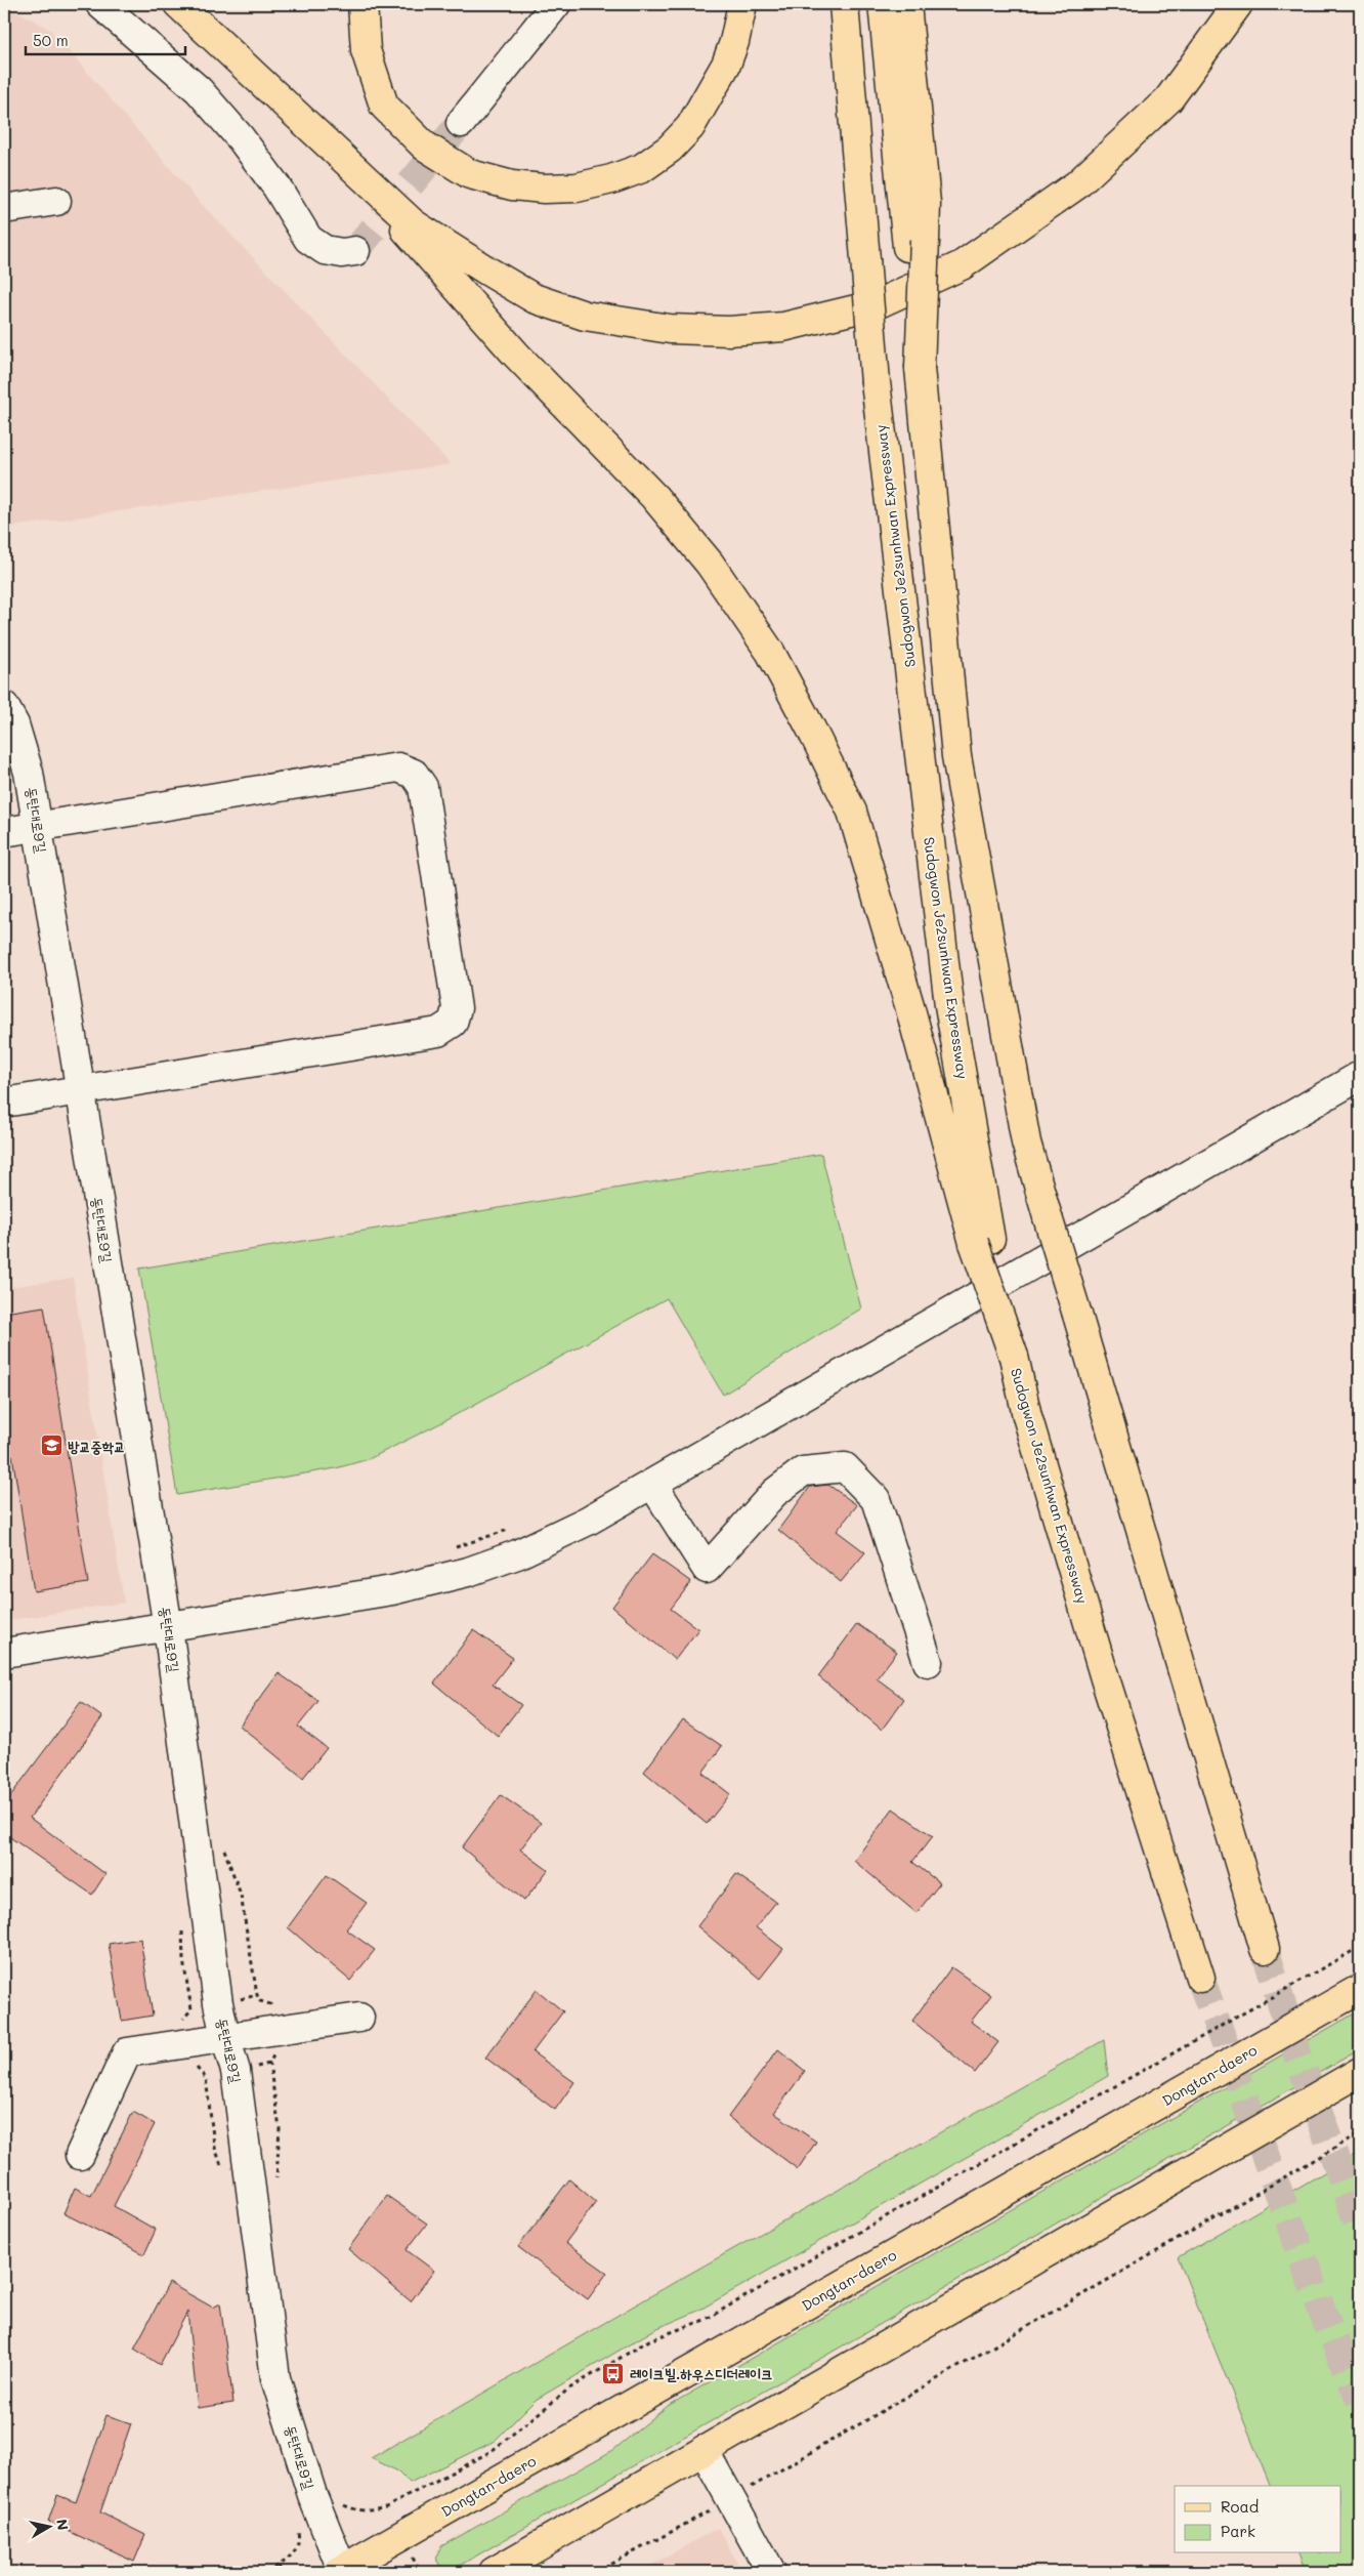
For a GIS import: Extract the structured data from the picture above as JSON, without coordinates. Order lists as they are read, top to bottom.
{
  "streets": {
    "main road": ["Sudogwon Je2sunhwan Expressway", "Dongtan-daero"],
    "street": ["동탄대로9길"]
  },
  "crossings": [
    ["동탄대로9길", "Dongtan-daero"]
  ],
  "places": {
    "school or university": ["방교중학교"],
    "bus stop": ["레이크빌.하우스디더레이크"]
  },
  "legend": ["Road", "Park"],
  "scale_bar": "50 m",
  "north": "right"
}
